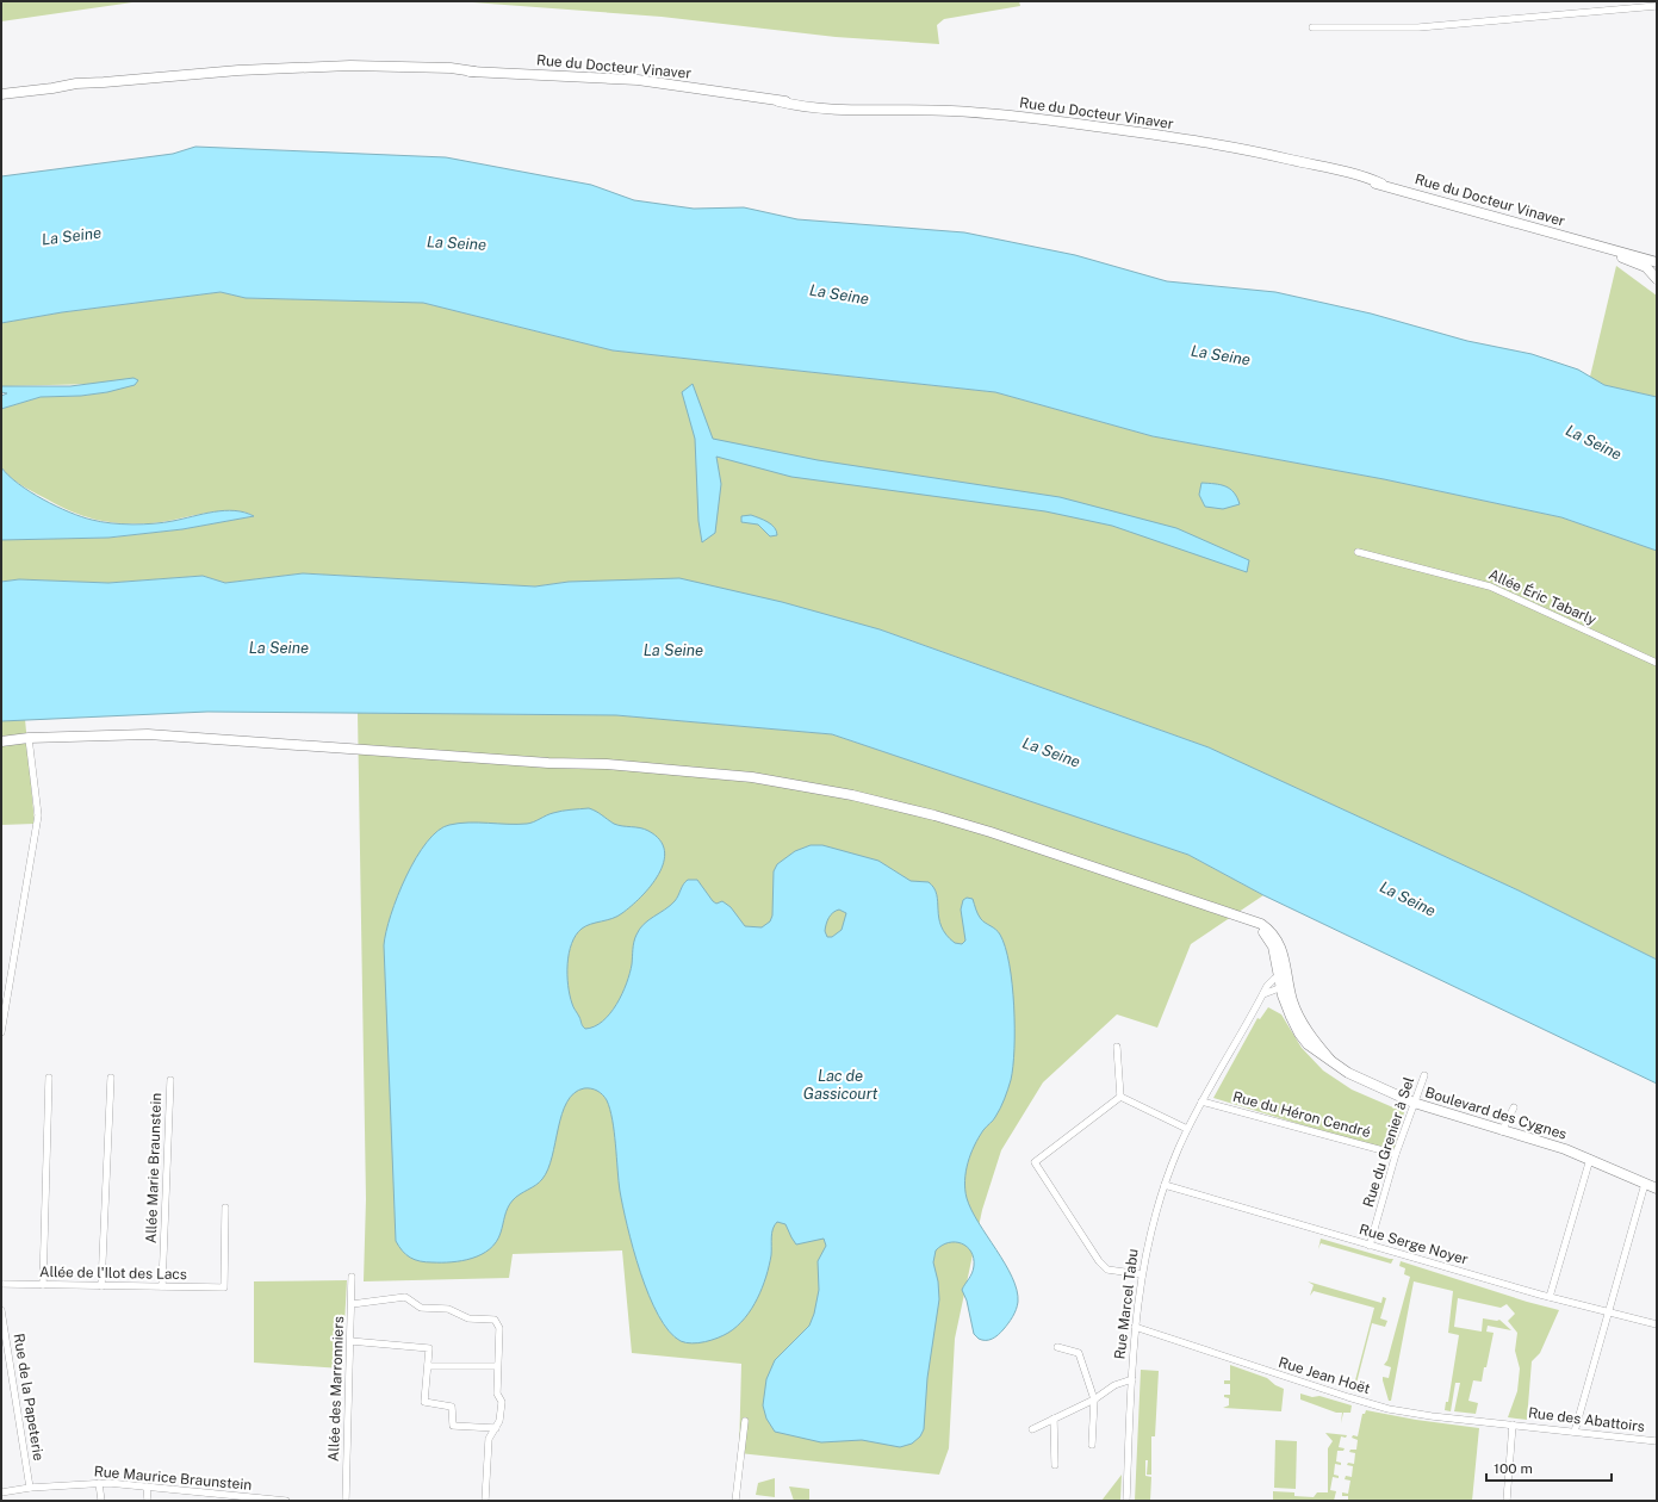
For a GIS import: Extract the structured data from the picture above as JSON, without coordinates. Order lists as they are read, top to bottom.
{
  "streets": {
    "main road": ["Rue du Docteur Vinaver", "Boulevard des Cygnes"],
    "street": [
      "Allée Éric Tabarly",
      "Rue du Héron Cendré",
      "Rue du Grenier à Sel",
      "Allée Marie Braunstein",
      "Rue Serge Noyer",
      "Allée de l'Ilot des Lacs",
      "Rue Marcel Tabu",
      "Rue Jean Hoët",
      "Allée des Marronniers",
      "Rue de la Papeterie",
      "Rue des Abattoirs",
      "Rue Maurice Braunstein"
    ]
  },
  "crossings": [
    ["Boulevard des Cygnes", "Rue du Grenier à Sel"],
    ["Boulevard des Cygnes", "Rue Marcel Tabu"],
    ["Rue du Héron Cendré", "Rue du Grenier à Sel"],
    ["Rue du Héron Cendré", "Rue Marcel Tabu"],
    ["Rue du Grenier à Sel", "Rue Serge Noyer"],
    ["Allée Marie Braunstein", "Allée de l'Ilot des Lacs"],
    ["Rue Serge Noyer", "Rue Marcel Tabu"],
    ["Rue Marcel Tabu", "Rue Jean Hoët"],
    ["Rue Jean Hoët", "Rue des Abattoirs"],
    ["Rue de la Papeterie", "Rue Maurice Braunstein"]
  ],
  "water": ["La Seine", "Lac de Gassicourt"],
  "scale_bar": "100 m"
}
